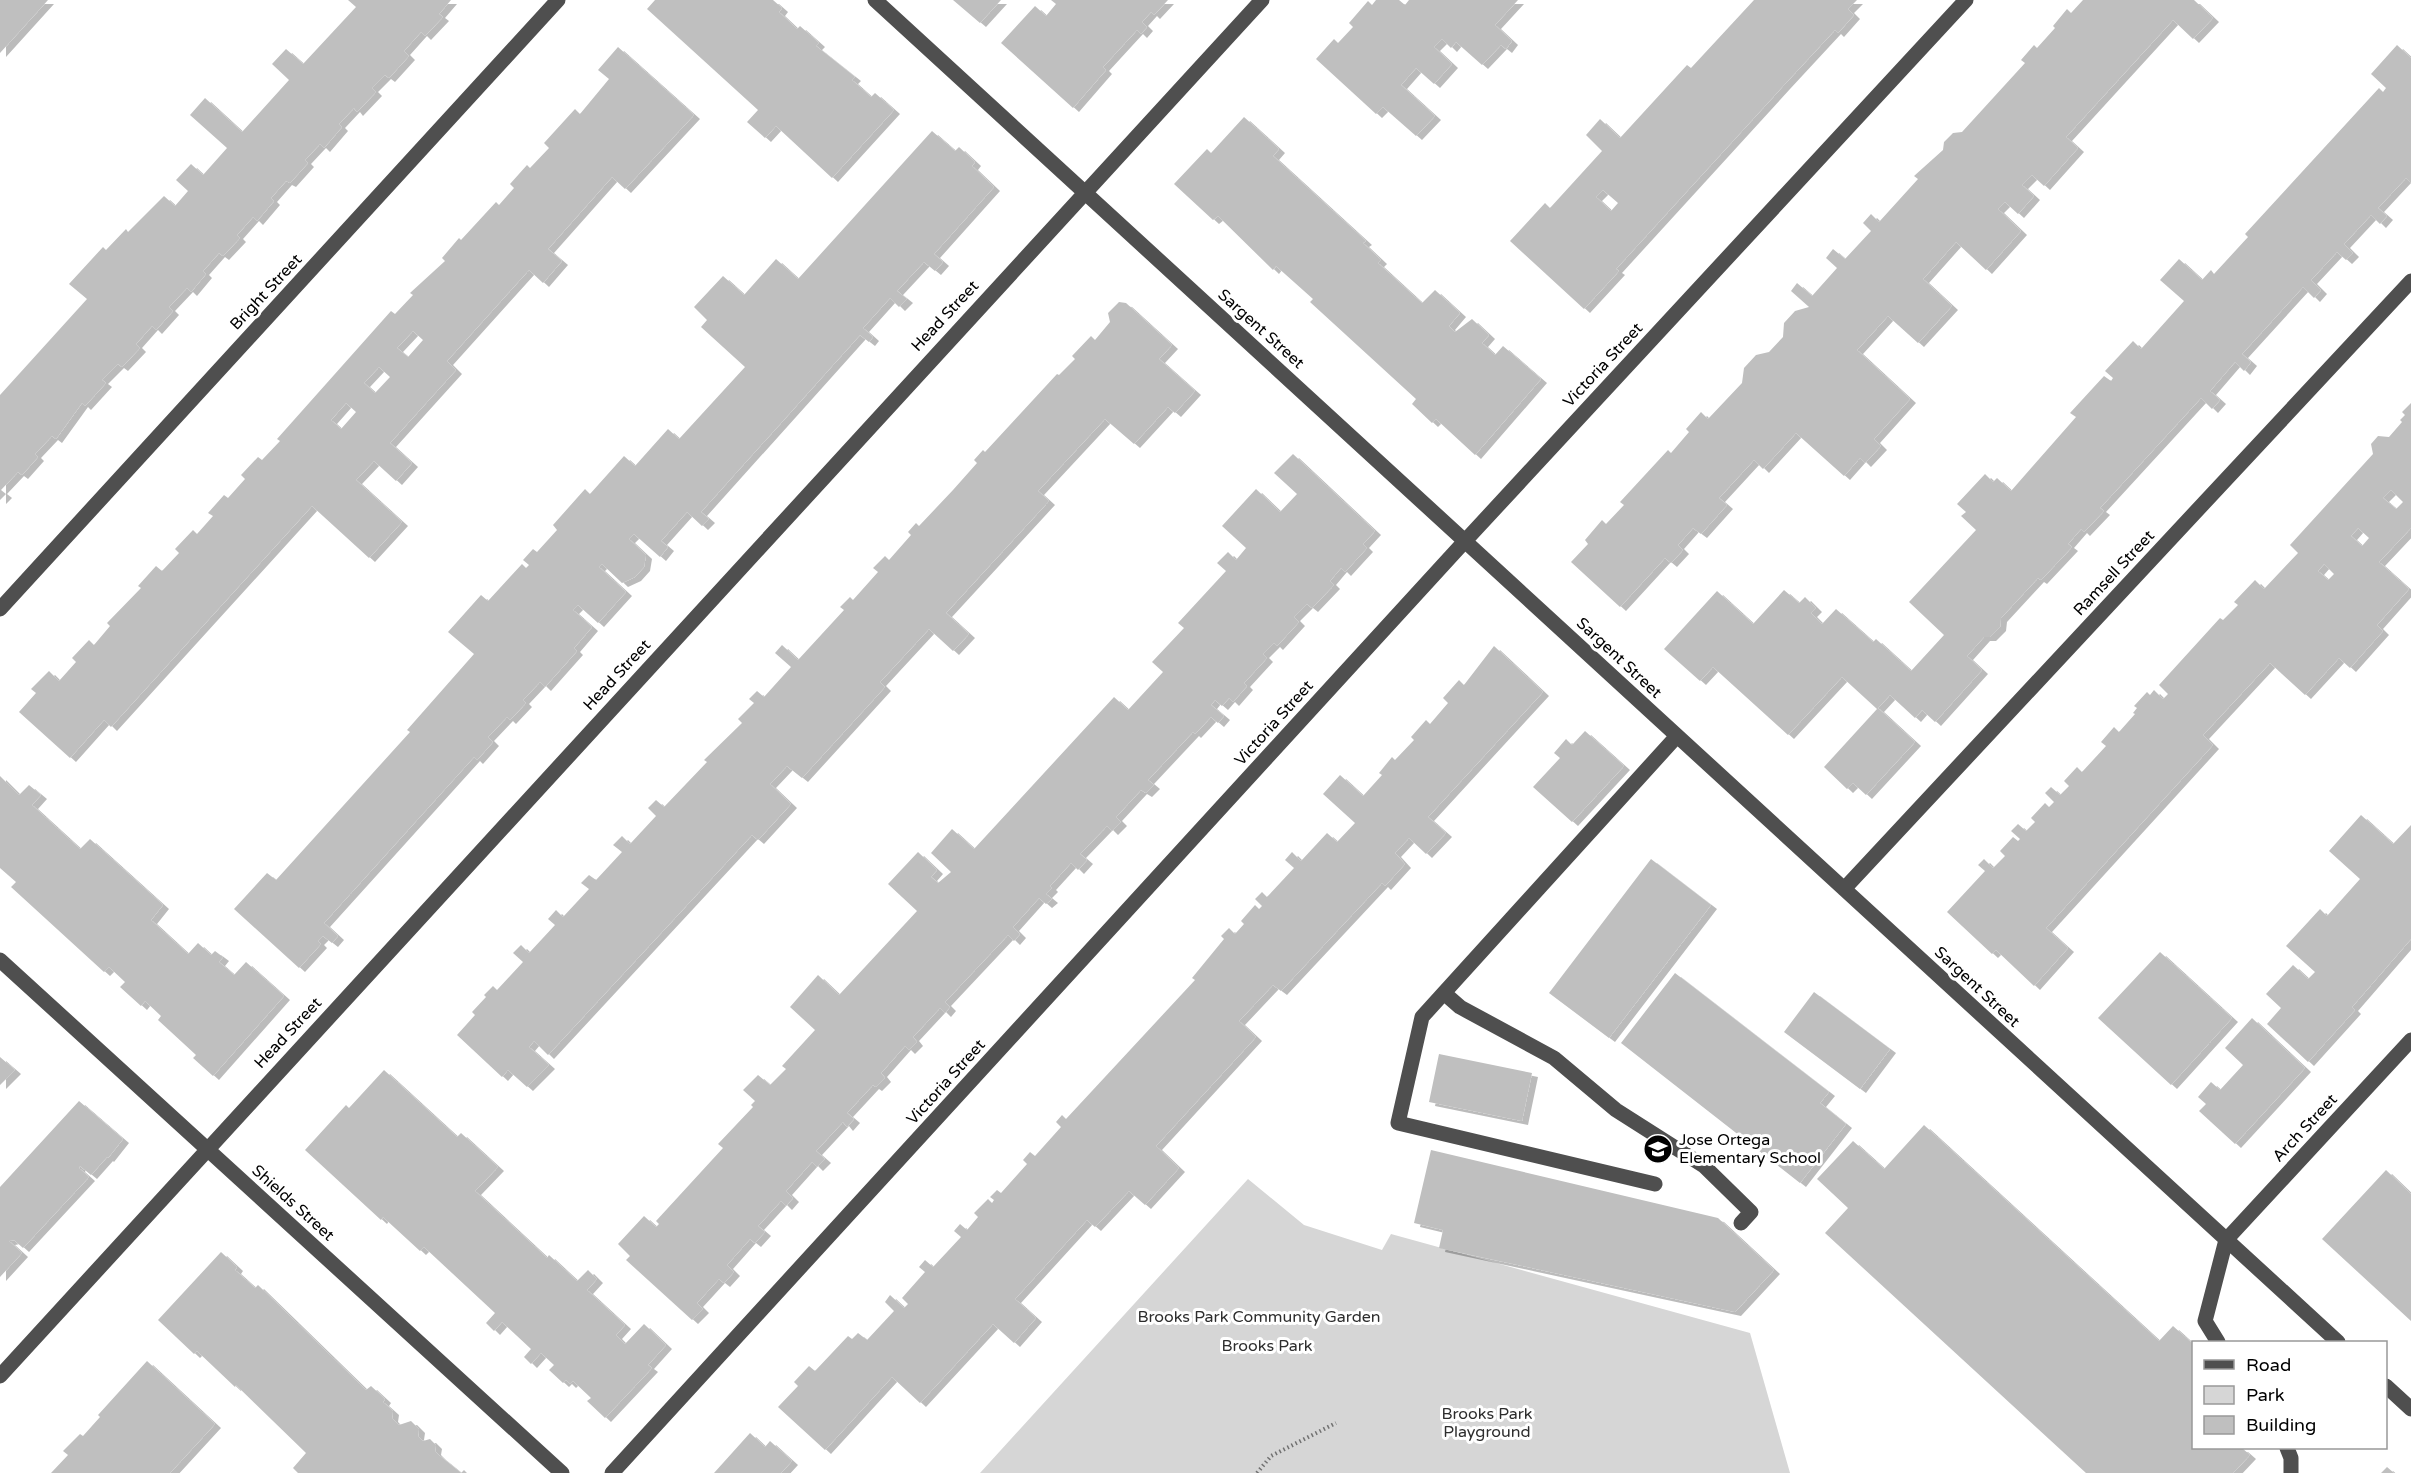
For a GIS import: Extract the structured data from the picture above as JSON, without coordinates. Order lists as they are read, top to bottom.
{
  "streets": {
    "street": [
      "Bright Street",
      "Head Street",
      "Sargent Street",
      "Victoria Street",
      "Ramsell Street",
      "Arch Street",
      "Shields Street"
    ]
  },
  "crossings": [
    ["Head Street", "Sargent Street"],
    ["Head Street", "Shields Street"],
    ["Sargent Street", "Victoria Street"],
    ["Sargent Street", "Ramsell Street"],
    ["Sargent Street", "Arch Street"]
  ],
  "parks": ["Brooks Park Community Garden", "Brooks Park", "Brooks Park Playground"],
  "places": {
    "school or university": ["Jose Ortega Elementary School"]
  },
  "legend": ["Road", "Park", "Building"]
}
